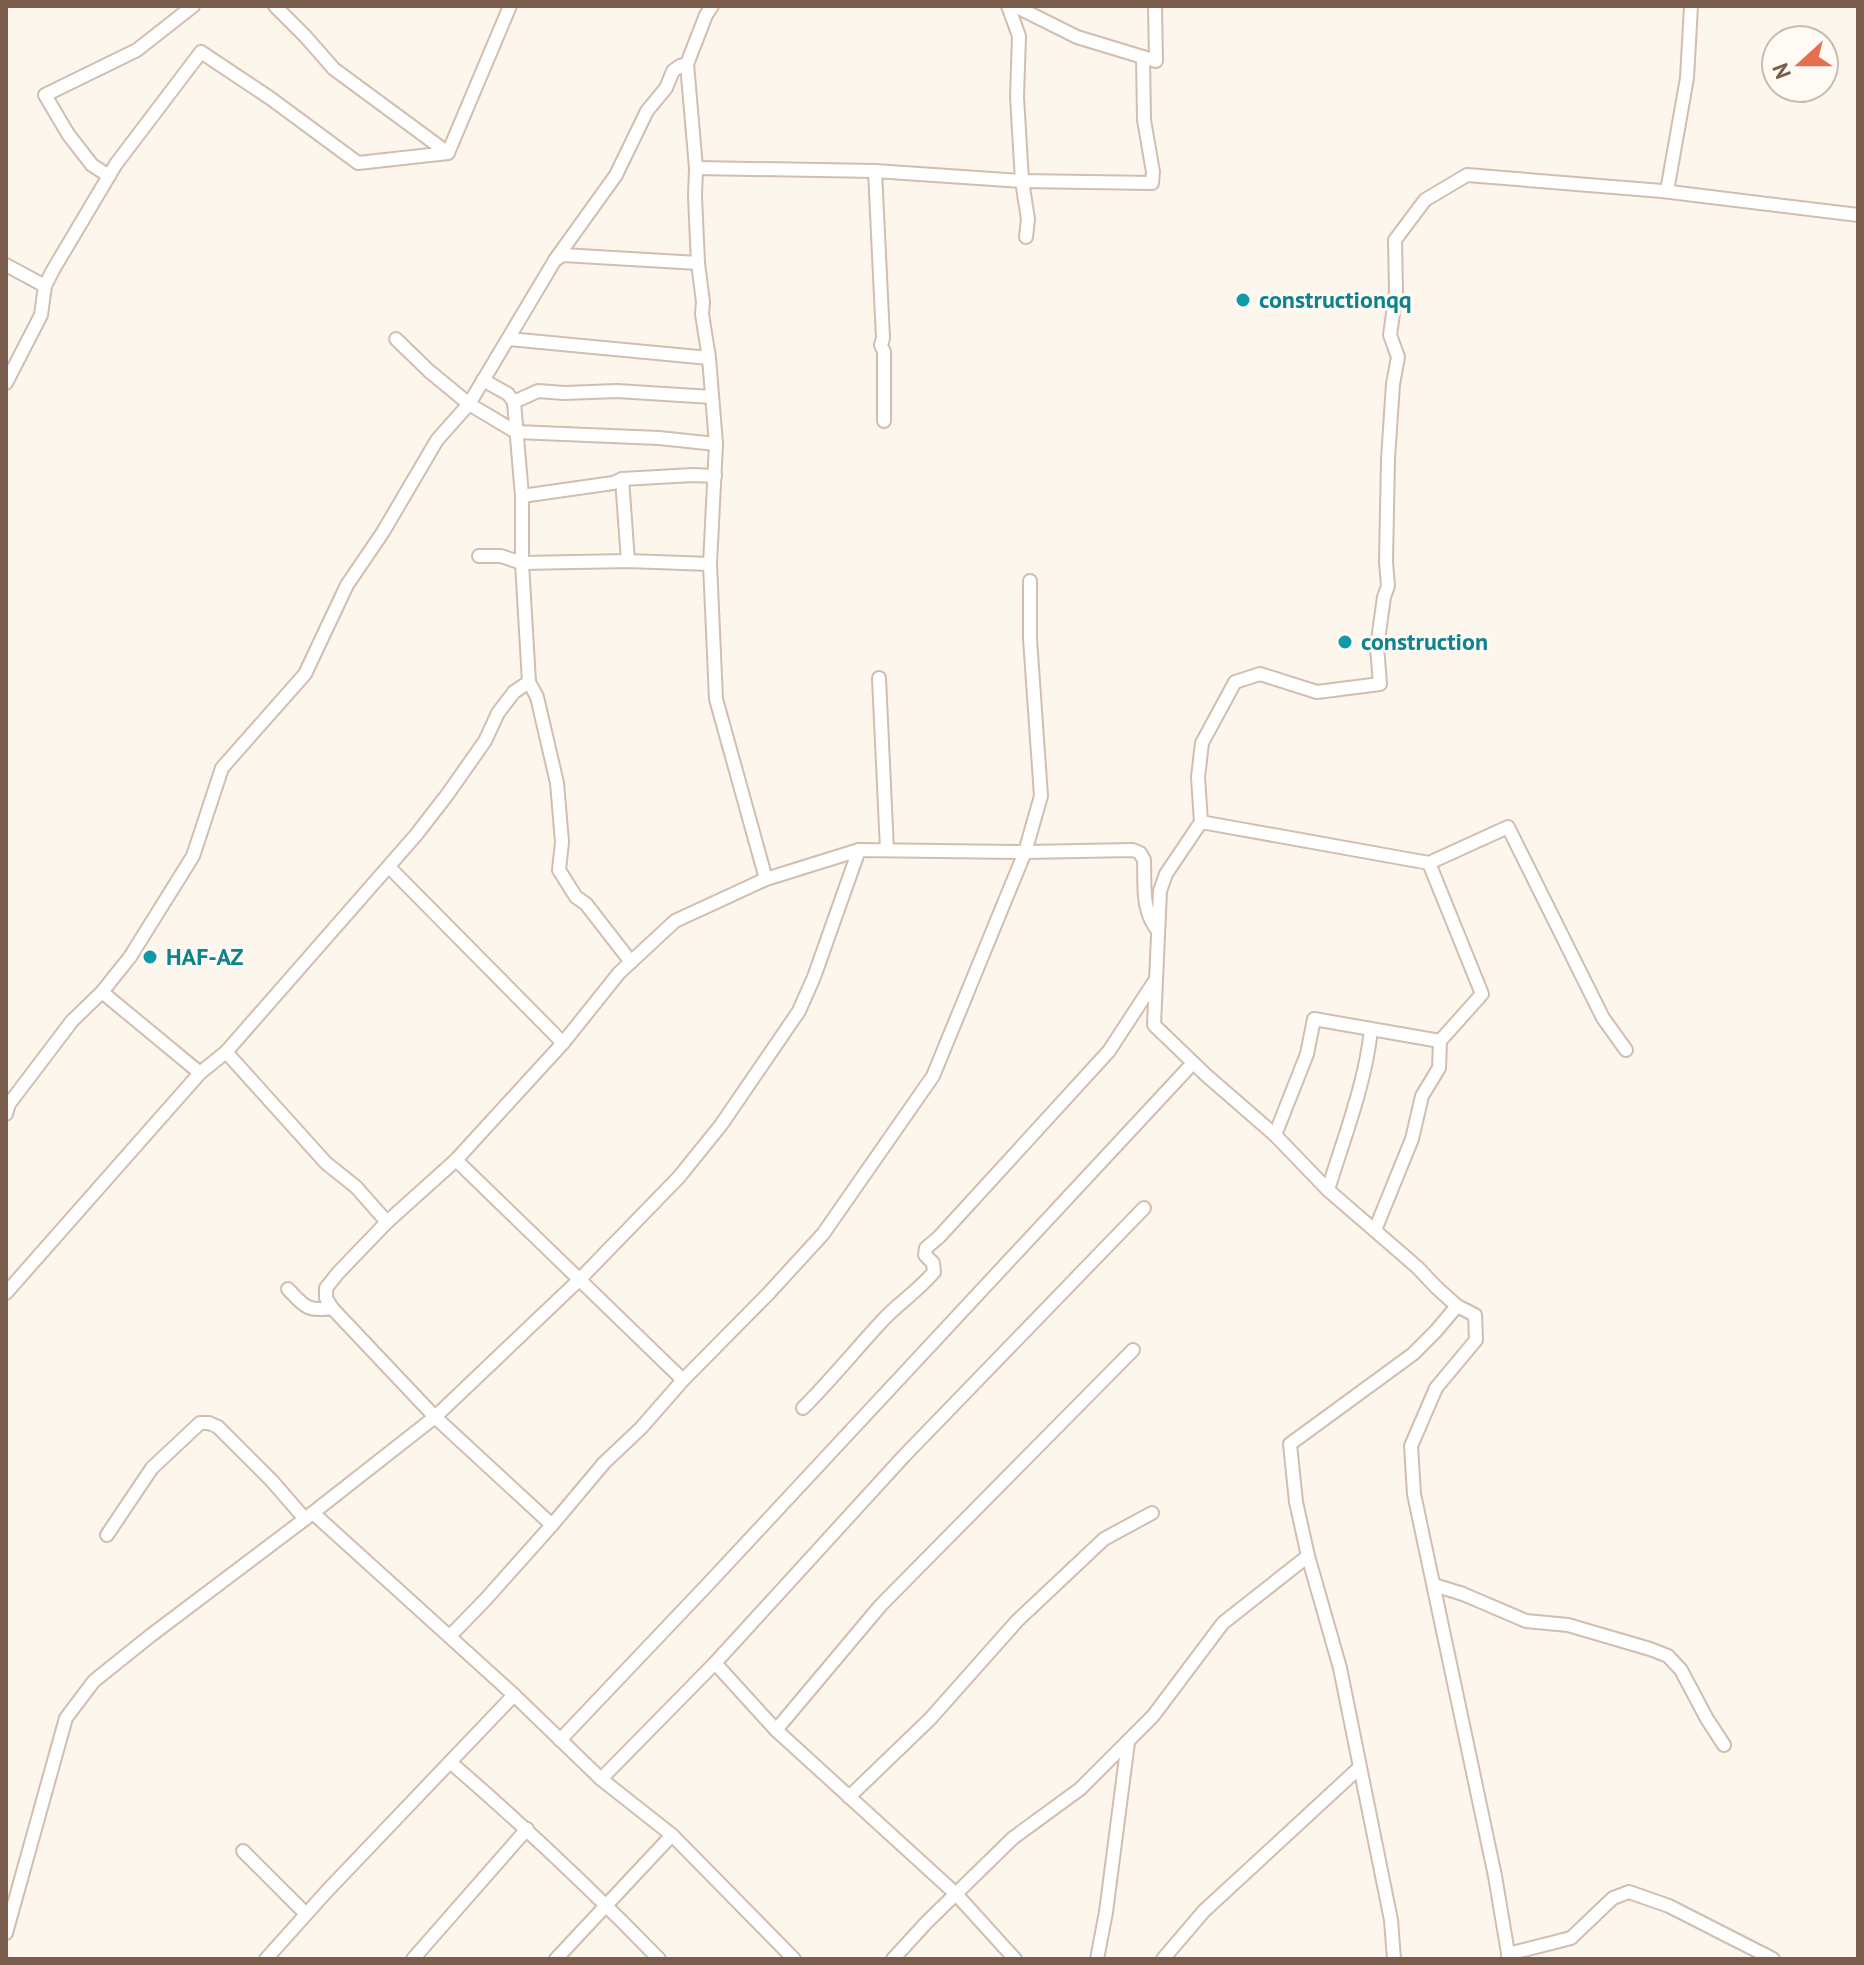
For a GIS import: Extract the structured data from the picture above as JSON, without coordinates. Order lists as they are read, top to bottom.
{
  "places": ["constructionqq", "construction", "HAF-AZ"],
  "north": "left"
}
